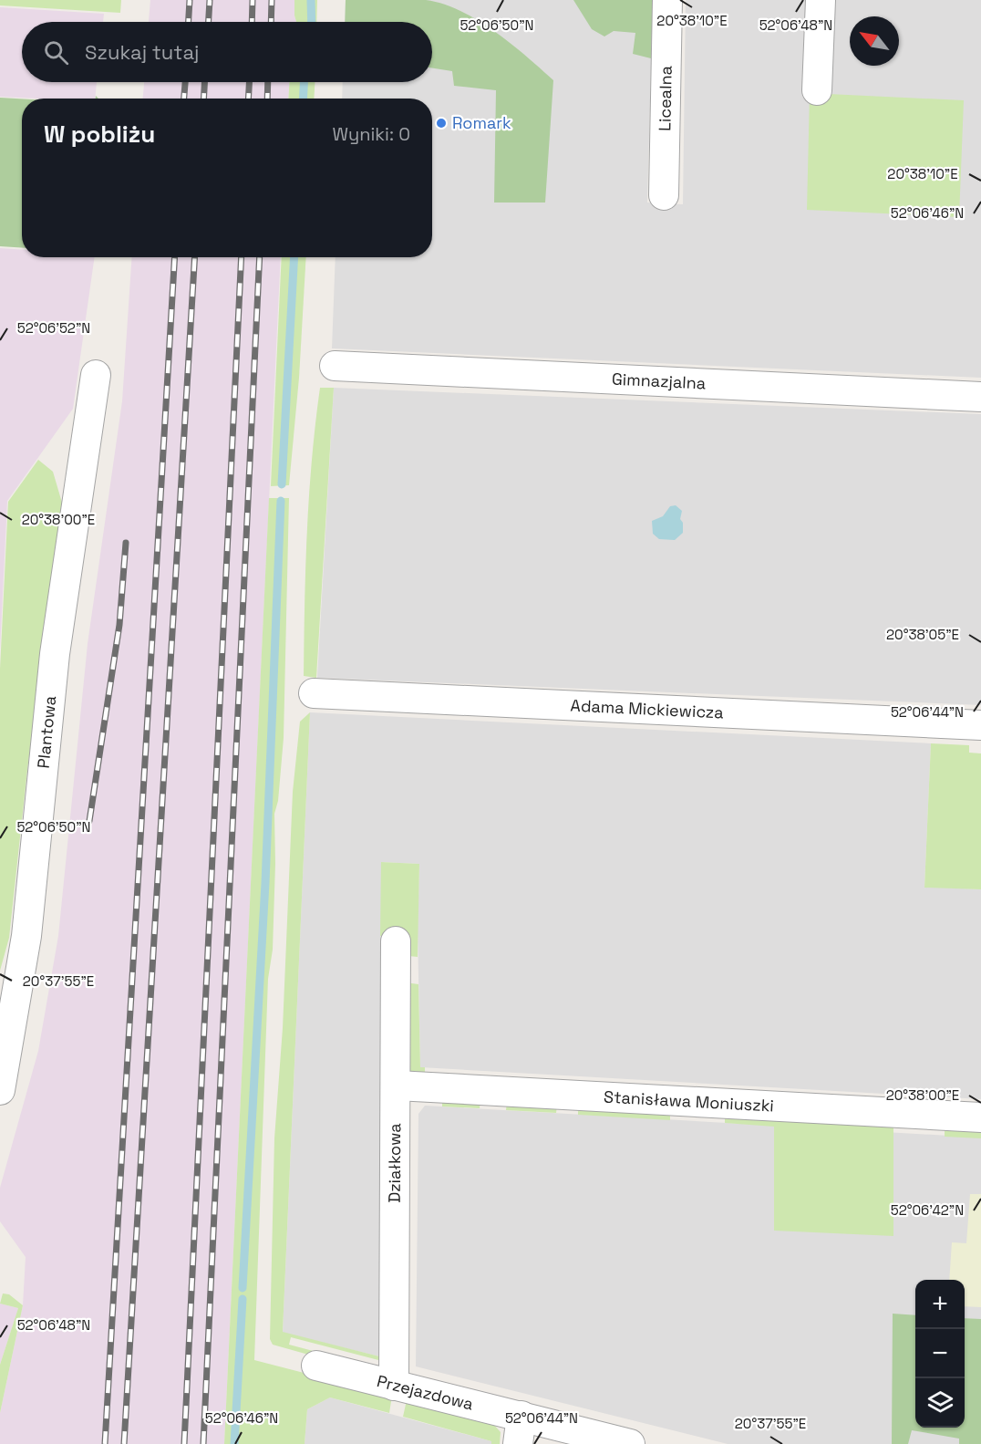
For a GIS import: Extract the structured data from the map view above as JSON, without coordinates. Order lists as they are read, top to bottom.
{
  "streets": {
    "street": [
      "Licealna",
      "Gimnazjalna",
      "Adama Mickiewicza",
      "Plantowa",
      "Stanisława Moniuszki",
      "Działkowa",
      "Przejazdowa"
    ]
  },
  "crossings": [
    ["Stanisława Moniuszki", "Działkowa"],
    ["Działkowa", "Przejazdowa"]
  ],
  "places": ["Romark"],
  "north": "top left",
  "page": {
    "search": "Szukaj tutaj",
    "heading": ["W pobliżu", "Wyniki: 0"],
    "map_buttons": ["+", "−"]
  },
  "coordinates": [
    "20°38'10\"E",
    "52°06'50\"N",
    "52°06'48\"N",
    "52°06'46\"N",
    "52°06'52\"N",
    "20°38'00\"E",
    "20°38'05\"E",
    "52°06'44\"N",
    "20°37'55\"E",
    "52°06'42\"N"
  ]
}
